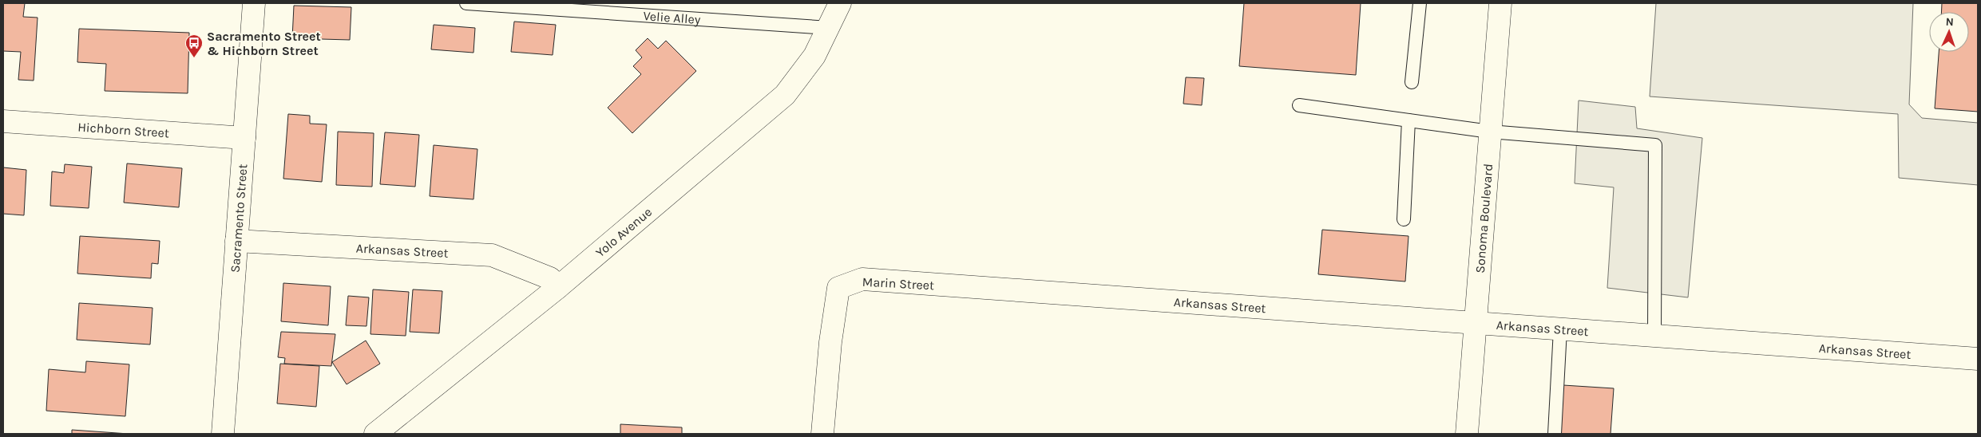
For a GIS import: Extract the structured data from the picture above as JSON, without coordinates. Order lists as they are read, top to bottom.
{
  "streets": {
    "street": [
      "Hichborn Street",
      "Sacramento Street",
      "Sonoma Boulevard",
      "Yolo Avenue",
      "Arkansas Street",
      "Marin Street"
    ],
    "lane": ["Velie Alley"]
  },
  "crossings": [
    ["Velie Alley", "Yolo Avenue"],
    ["Hichborn Street", "Sacramento Street"],
    ["Sacramento Street", "Arkansas Street"],
    ["Sonoma Boulevard", "Arkansas Street"],
    ["Yolo Avenue", "Arkansas Street"],
    ["Arkansas Street", "Marin Street"]
  ],
  "places": {
    "bus stop": ["Sacramento Street & Hichborn Street"]
  },
  "north": "top"
}
